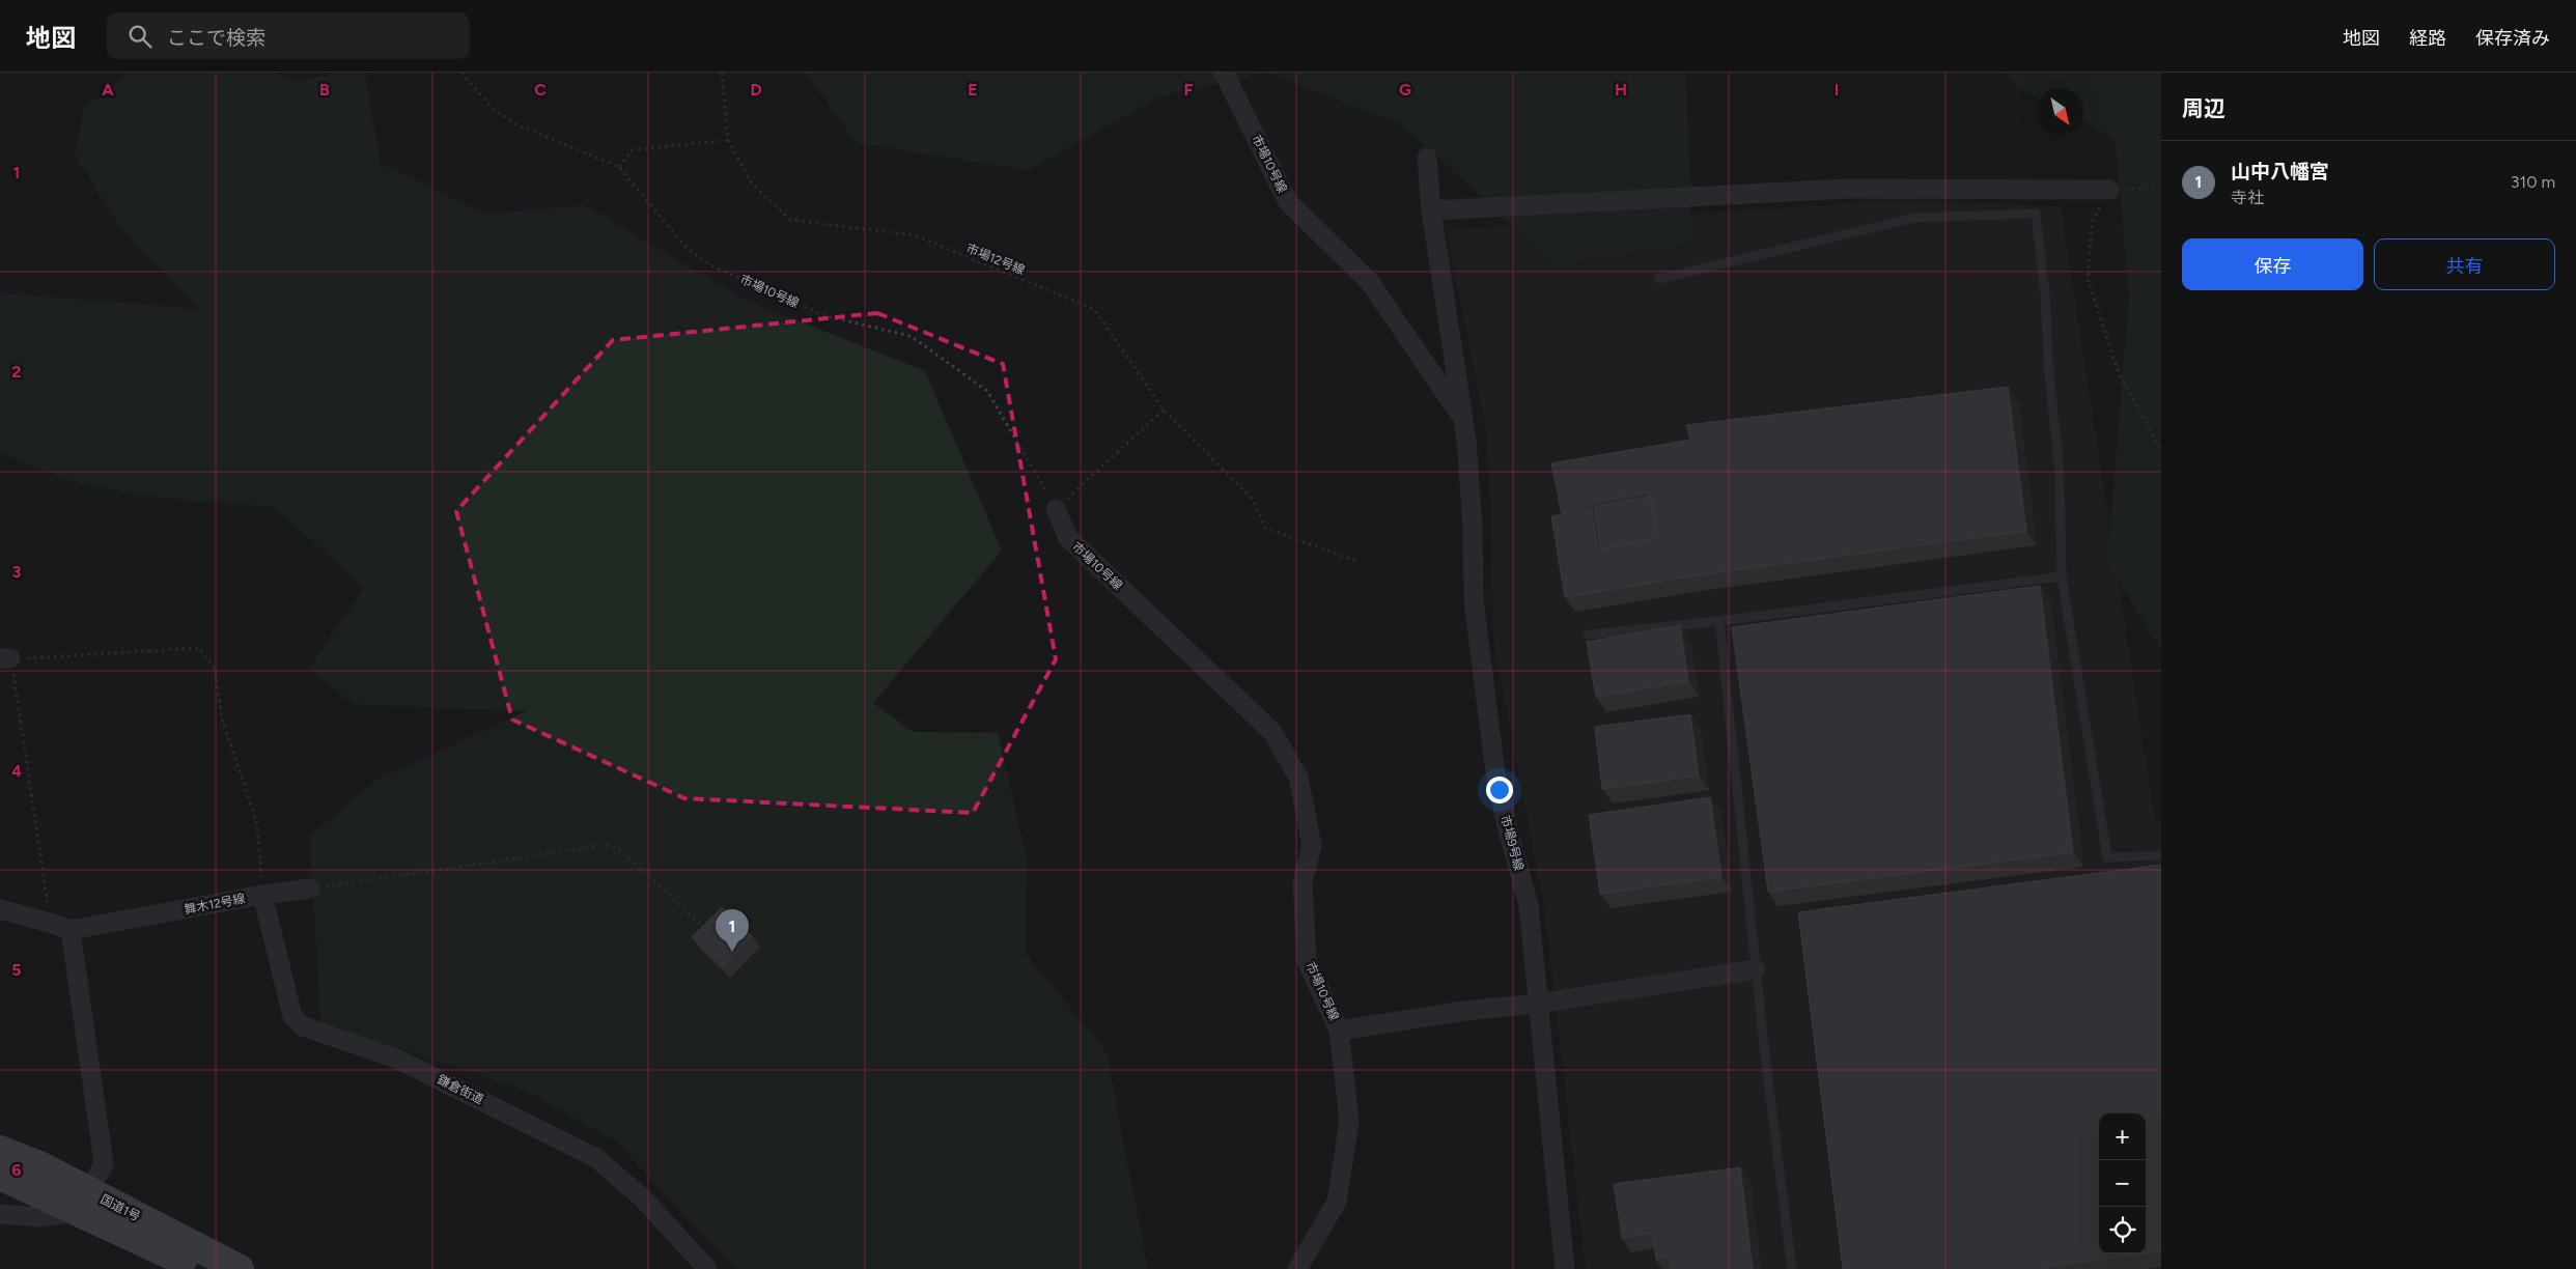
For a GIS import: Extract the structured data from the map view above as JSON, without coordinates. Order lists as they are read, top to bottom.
{
  "streets": {
    "highway": ["国道1号"],
    "street": [
      "市場10号線",
      "市場9号線",
      "舞木12号線",
      "鎌倉街道"
    ],
    "path": ["市場12号線"]
  },
  "crossings": [
    ["市場10号線", "市場9号線"],
    ["舞木12号線", "鎌倉街道"]
  ],
  "north": "bottom right",
  "page": {
    "header": "地図",
    "search": "ここで検索",
    "nav": ["地図", "経路", "保存済み"],
    "heading": "周辺",
    "list": [
      {
        "mark": "1",
        "name": "山中八幡宮",
        "note": "寺社",
        "value": "310 m"
      }
    ],
    "buttons": ["保存", "共有"],
    "pins": "1",
    "map_buttons": ["+", "−"]
  },
  "grid": {
    "columns": [
      "A",
      "B",
      "C",
      "D",
      "E",
      "F",
      "G",
      "H",
      "I"
    ],
    "rows": [
      "1",
      "2",
      "3",
      "4",
      "5",
      "6"
    ]
  }
}
